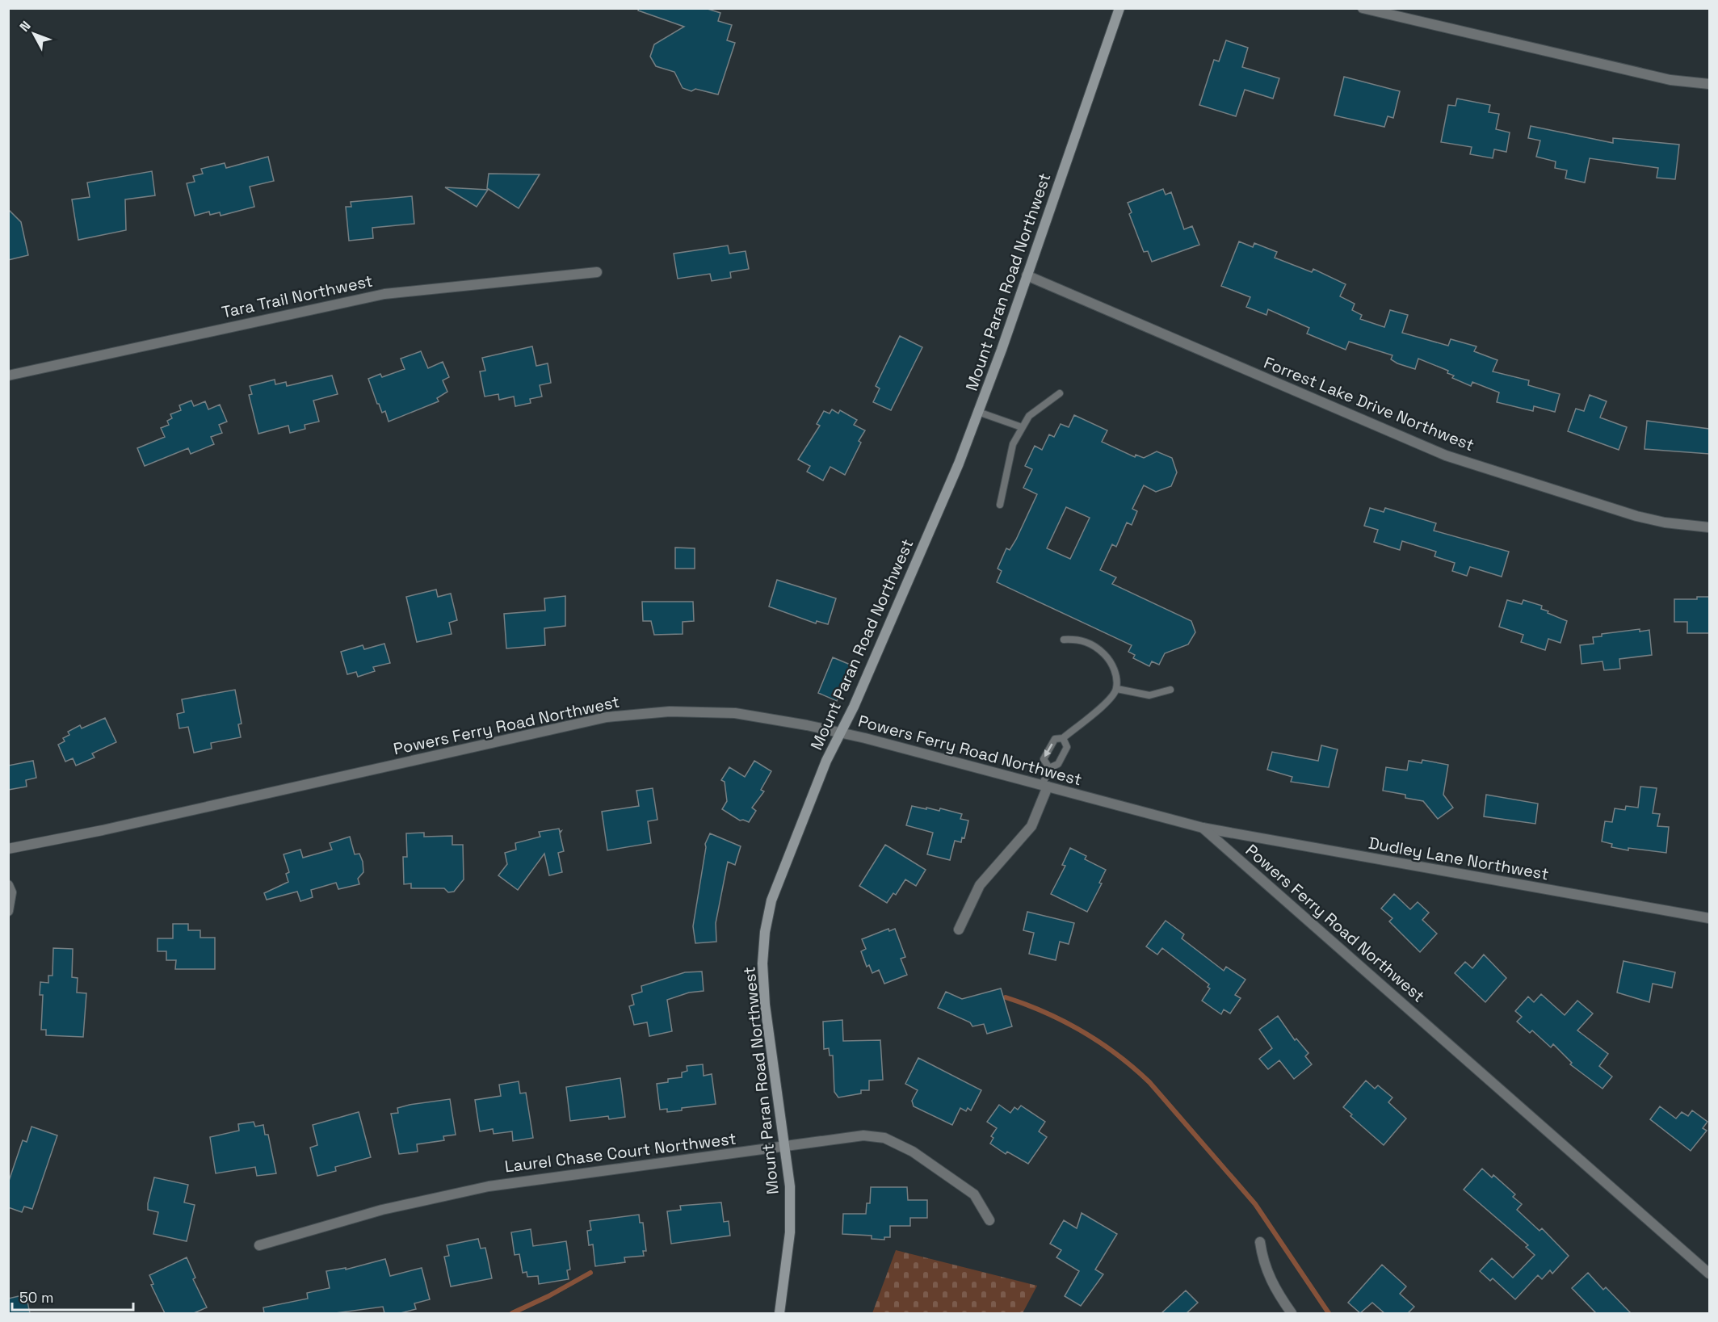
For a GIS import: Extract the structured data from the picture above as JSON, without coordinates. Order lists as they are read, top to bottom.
{
  "streets": {
    "main road": ["Mount Paran Road Northwest"],
    "street": [
      "Tara Trail Northwest",
      "Forrest Lake Drive Northwest",
      "Powers Ferry Road Northwest",
      "Dudley Lane Northwest",
      "Laurel Chase Court Northwest"
    ]
  },
  "crossings": [
    ["Mount Paran Road Northwest", "Forrest Lake Drive Northwest"],
    ["Mount Paran Road Northwest", "Powers Ferry Road Northwest"],
    ["Mount Paran Road Northwest", "Laurel Chase Court Northwest"],
    ["Powers Ferry Road Northwest", "Dudley Lane Northwest"]
  ],
  "scale_bar": "50 m",
  "north": "top left"
}
